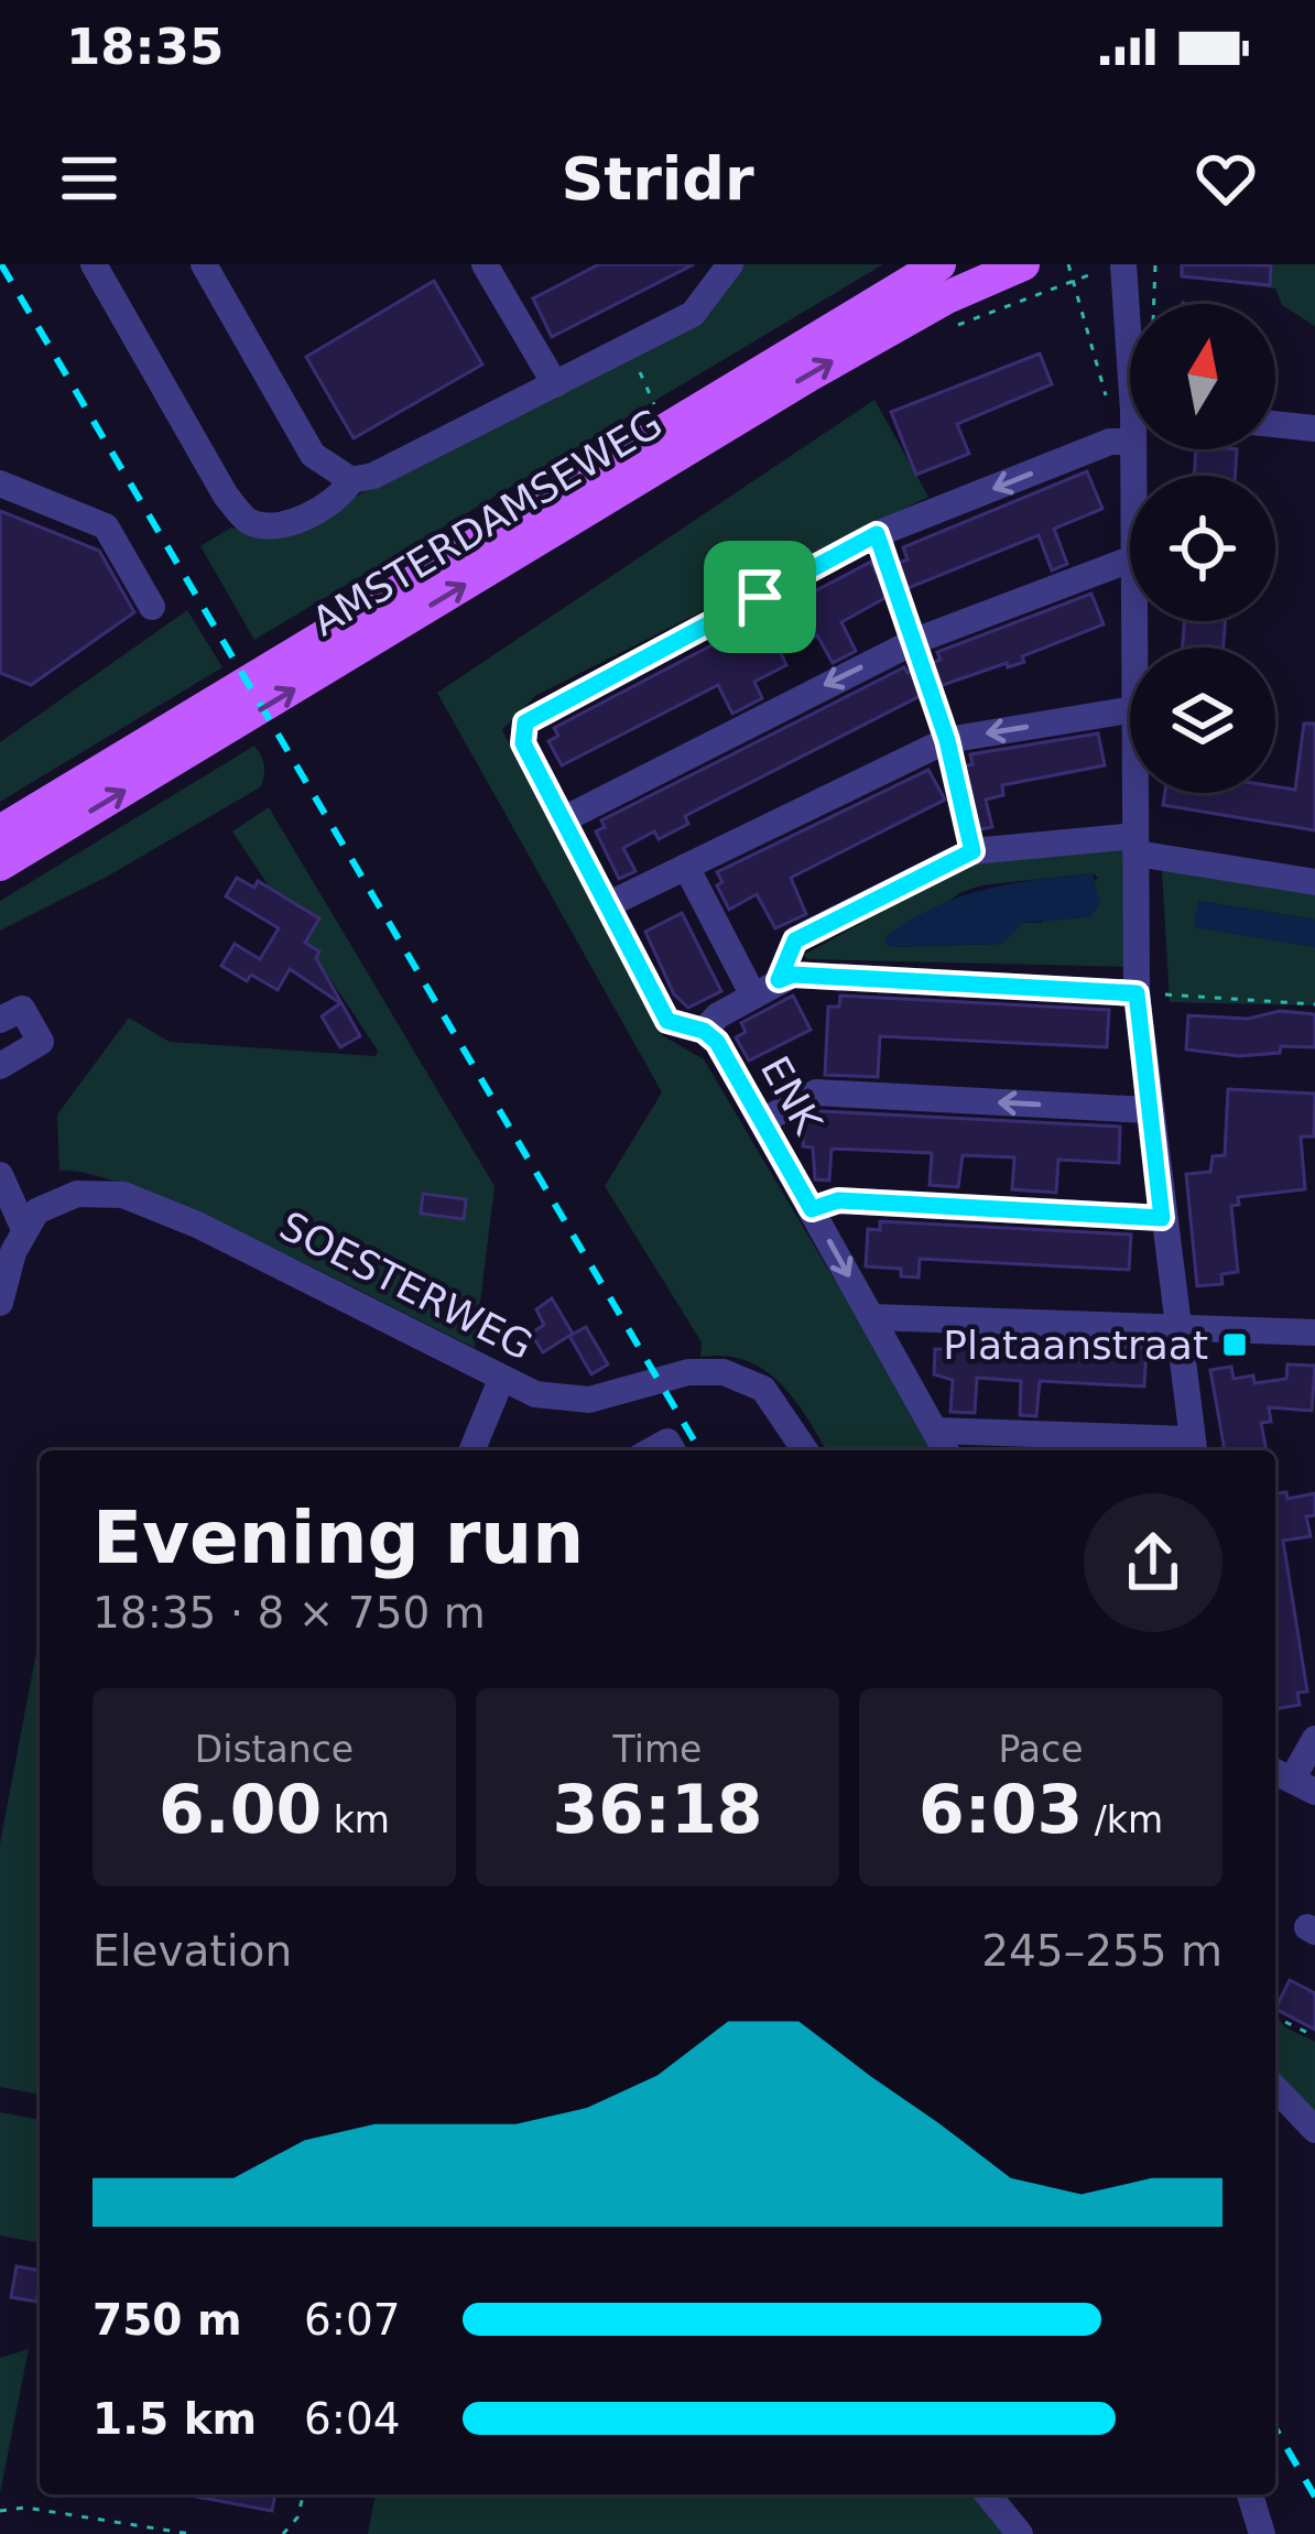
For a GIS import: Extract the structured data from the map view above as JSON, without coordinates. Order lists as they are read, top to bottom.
{
  "streets": {
    "main road": ["AMSTERDAMSEWEG"],
    "street": ["ENK", "SOESTERWEG"]
  },
  "places": {
    "transit": ["Plataanstraat"]
  },
  "north": "top",
  "page": {
    "status": "18:35",
    "header": "Stridr",
    "heading": ["Evening run", "18:35 · 8 × 750 m"],
    "stats": [
      ["Distance", "6.00 km"],
      ["Time", "36:18"],
      ["Pace", "6:03 /km"]
    ],
    "chart": ["Elevation", "245–255 m"],
    "list": [
      {
        "name": "750 m",
        "note": "6:07"
      },
      {
        "name": "1.5 km",
        "note": "6:04"
      }
    ]
  }
}
